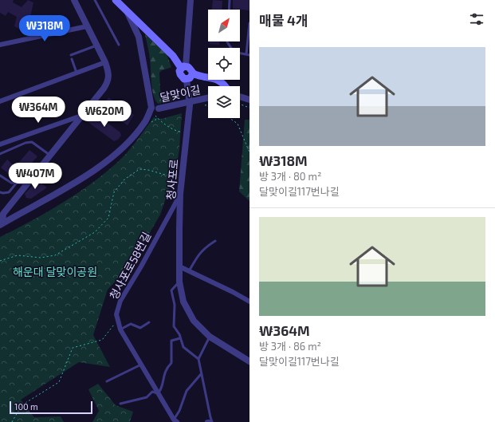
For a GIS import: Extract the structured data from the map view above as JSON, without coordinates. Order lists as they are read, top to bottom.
{
  "streets": {
    "street": ["달맞이길", "청사포로", "청사포로58번길"]
  },
  "crossings": [
    ["청사포로", "청사포로58번길"]
  ],
  "parks": ["해운대 달맞이공원"],
  "scale_bar": "100 m",
  "north": "top right",
  "page": {
    "heading": "매물 4개",
    "price": [
      "₩318M",
      "₩364M",
      "₩620M",
      "₩407M"
    ],
    "list": [
      {
        "name": "₩318M",
        "note": "방 3개 · 80 m² · 달맞이길117번나길"
      },
      {
        "name": "₩364M",
        "note": "방 3개 · 86 m² · 달맞이길117번나길"
      }
    ],
    "scale": "100 m"
  }
}
